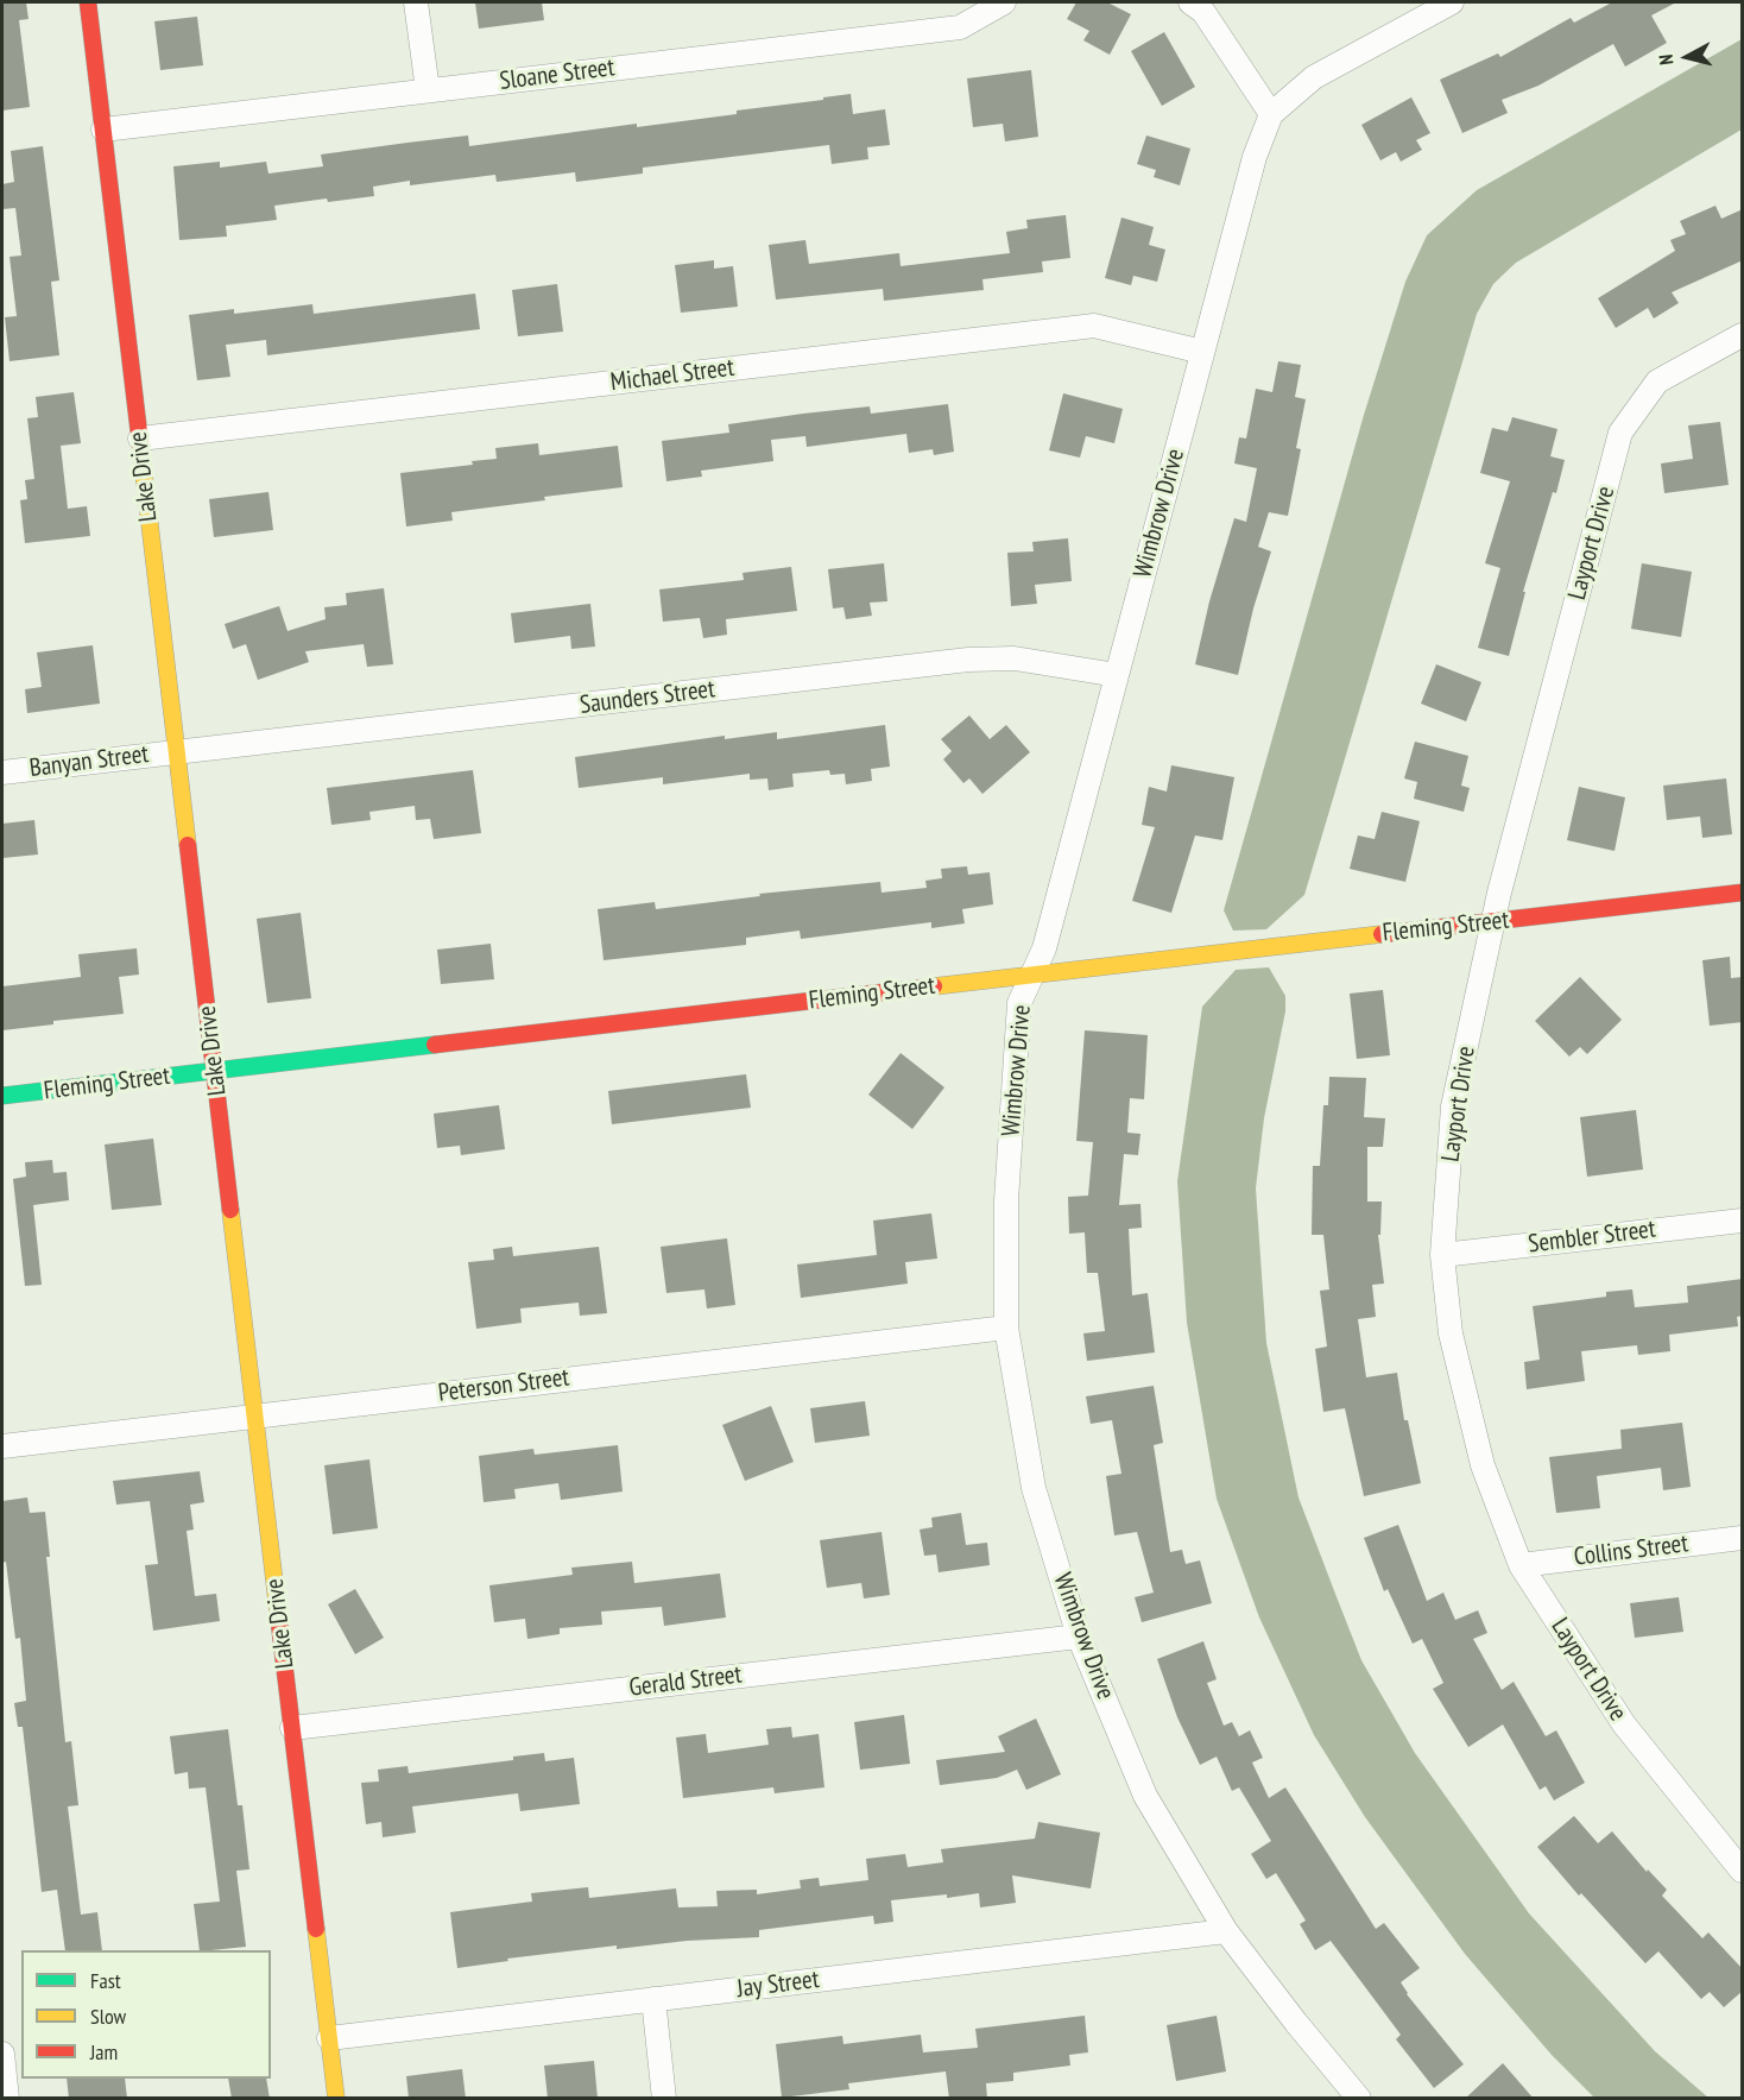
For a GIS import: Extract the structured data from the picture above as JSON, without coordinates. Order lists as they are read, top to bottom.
{
  "streets": {
    "street": [
      "Sloane Street",
      "Michael Street",
      "Lake Drive",
      "Wimbrow Drive",
      "Layport Drive",
      "Saunders Street",
      "Banyan Street",
      "Fleming Street",
      "Sembler Street",
      "Peterson Street",
      "Collins Street",
      "Gerald Street",
      "Jay Street"
    ]
  },
  "crossings": [
    ["Sloane Street", "Lake Drive"],
    ["Michael Street", "Lake Drive"],
    ["Michael Street", "Wimbrow Drive"],
    ["Lake Drive", "Saunders Street"],
    ["Lake Drive", "Banyan Street"],
    ["Lake Drive", "Fleming Street"],
    ["Lake Drive", "Peterson Street"],
    ["Lake Drive", "Gerald Street"],
    ["Lake Drive", "Jay Street"],
    ["Wimbrow Drive", "Saunders Street"],
    ["Wimbrow Drive", "Fleming Street"],
    ["Wimbrow Drive", "Peterson Street"],
    ["Wimbrow Drive", "Gerald Street"],
    ["Wimbrow Drive", "Jay Street"],
    ["Layport Drive", "Fleming Street"],
    ["Layport Drive", "Sembler Street"],
    ["Layport Drive", "Collins Street"],
    ["Saunders Street", "Banyan Street"]
  ],
  "legend": ["Fast", "Slow", "Jam"],
  "north": "left"
}
